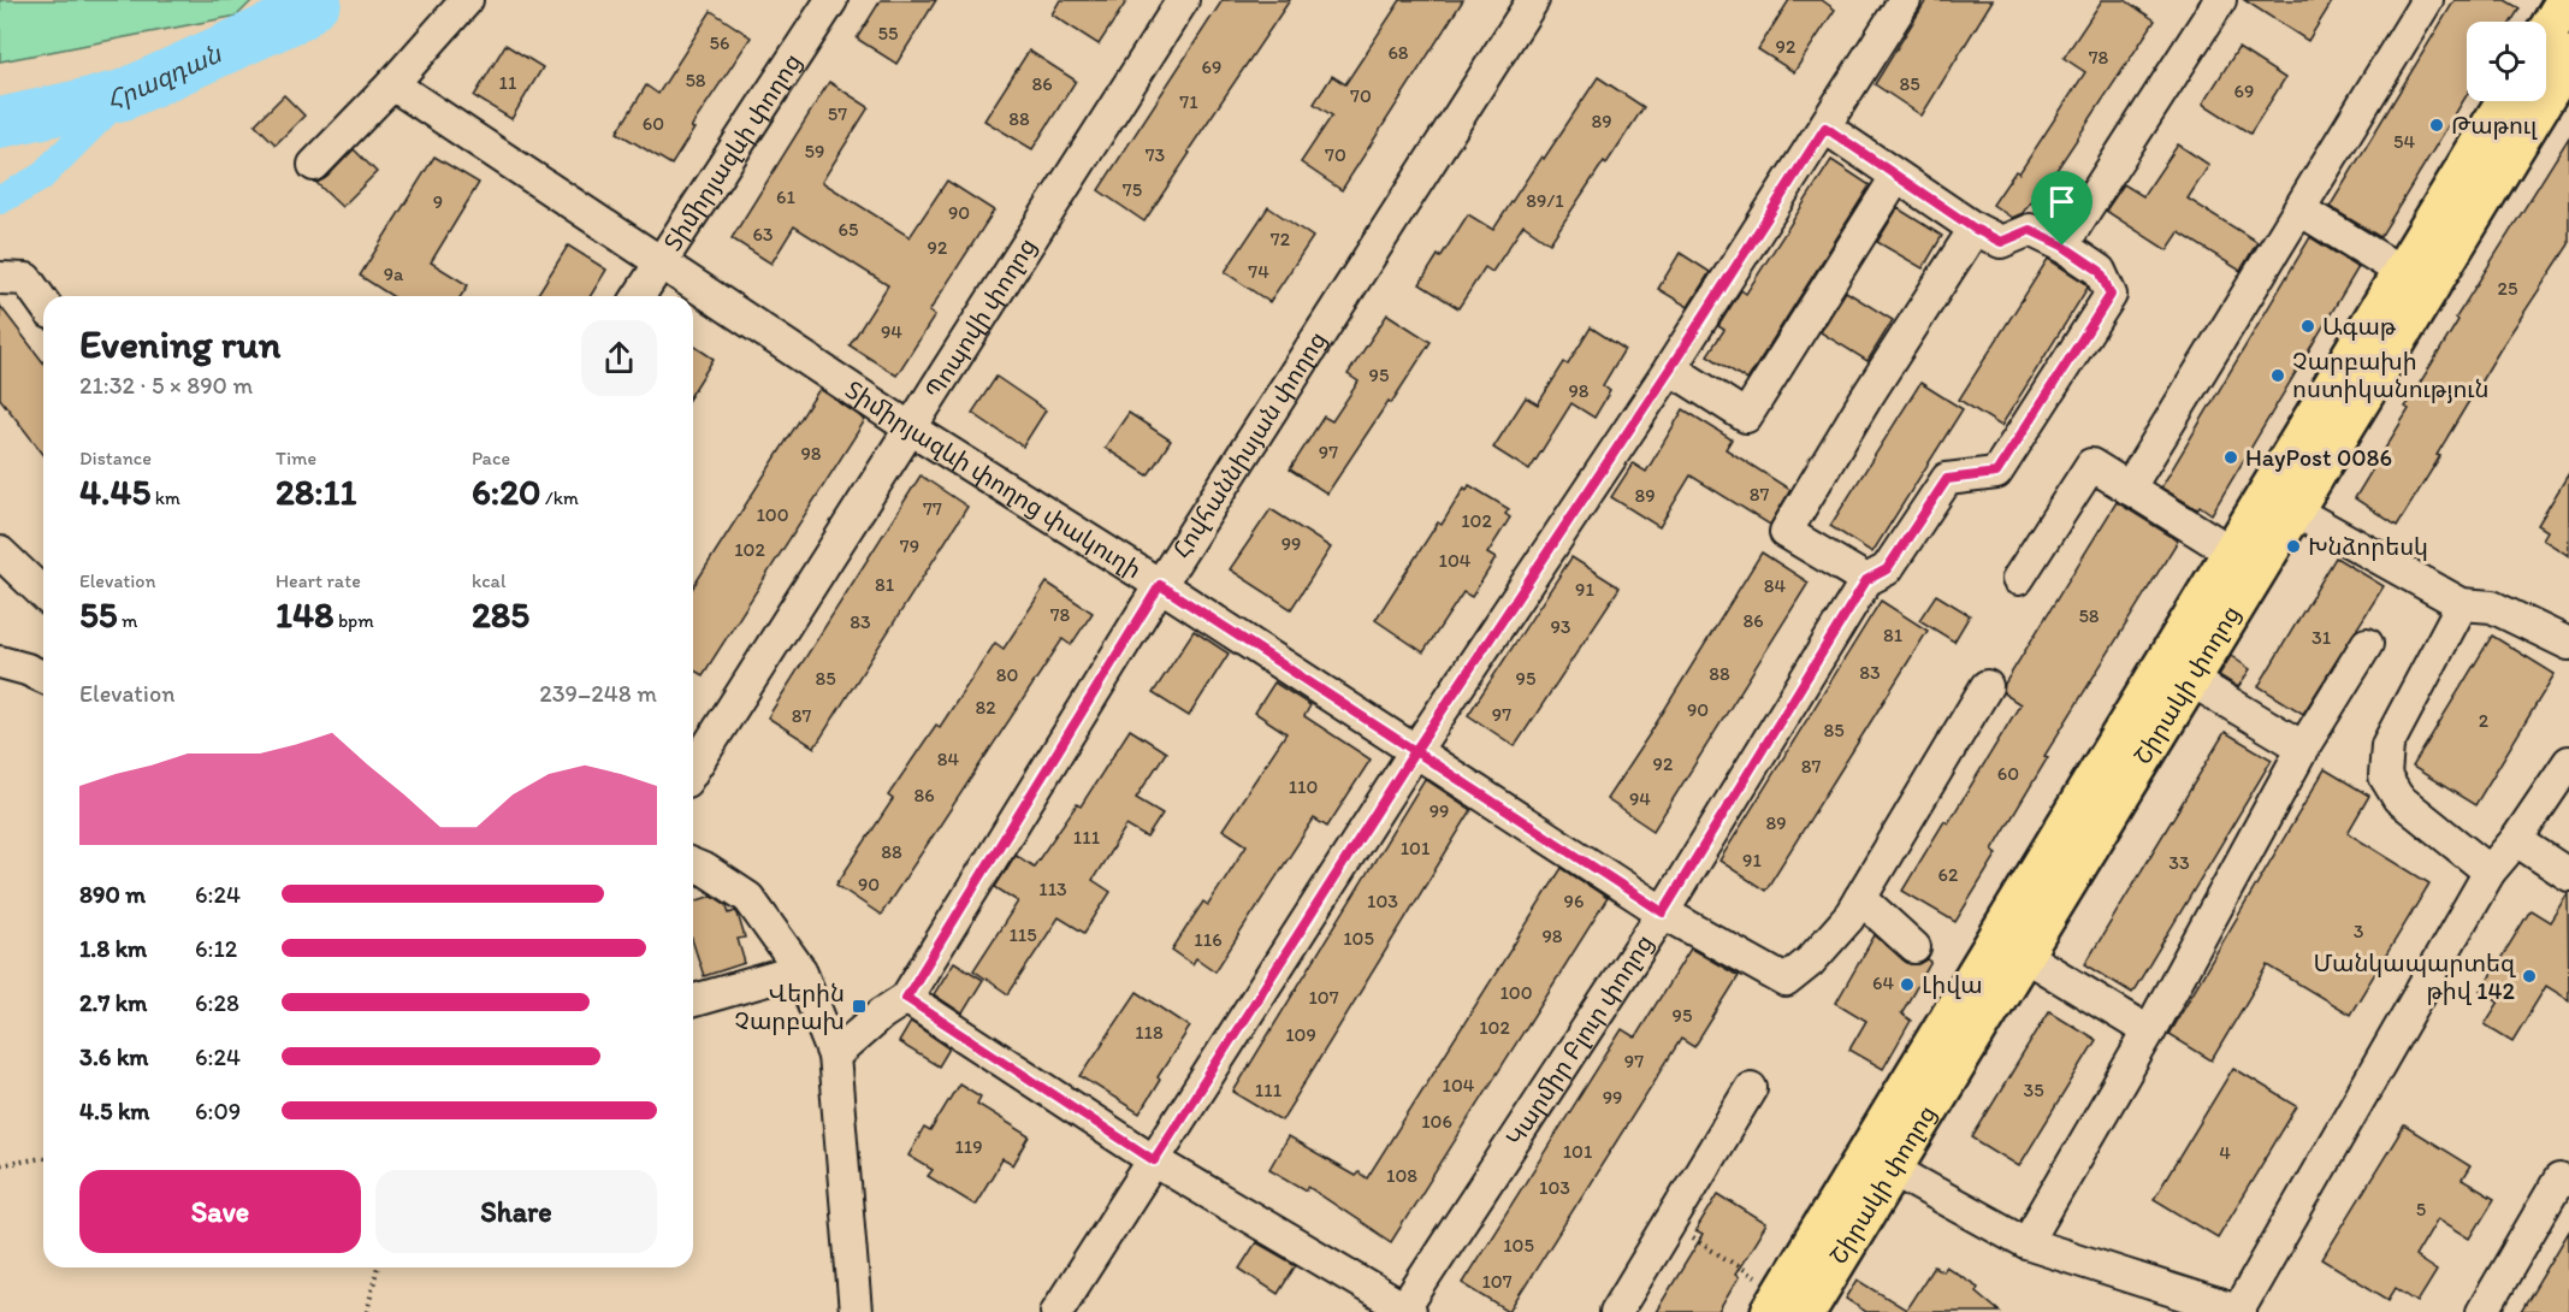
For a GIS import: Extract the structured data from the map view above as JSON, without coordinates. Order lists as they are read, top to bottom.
{
  "streets": {
    "highway": ["Շիրակի փողոց"],
    "street": [
      "Տիմիրյազևի փողոց",
      "Պոպովի փողոց",
      "Հովհաննիսյան փողոց",
      "Տիմիրյազևի փողոց փակուղի",
      "Կարմիր Բլուր փողոց"
    ]
  },
  "crossings": [
    ["Տիմիրյազևի փողոց", "Տիմիրյազևի փողոց փակուղի"],
    ["Պոպովի փողոց", "Տիմիրյազևի փողոց փակուղի"],
    ["Հովհաննիսյան փողոց", "Տիմիրյազևի փողոց փակուղի"],
    ["Տիմիրյազևի փողոց փակուղի", "Կարմիր Բլուր փողոց"]
  ],
  "water": ["Հրազդան"],
  "places": {
    "other": [
      "Թաթուլ",
      "Ագաթ",
      "Չարբախի ոստիկանություն",
      "HayPost 0086",
      "Խնձորեսկ",
      "Մանկապարտեզ թիվ 142",
      "Լիվա"
    ],
    "transit": ["Վերին Չարբախ"]
  },
  "house_numbers": [
    "55",
    "56",
    "92",
    "68",
    "78",
    "69",
    "58",
    "11",
    "86",
    "85",
    "69",
    "70",
    "71",
    "57",
    "88",
    "89",
    "60",
    "54",
    "59",
    "73",
    "70",
    "75",
    "61",
    "89/1",
    "9",
    "90",
    "65",
    "63",
    "72",
    "92",
    "74",
    "9a",
    "25",
    "94",
    "95",
    "98",
    "97",
    "98",
    "87",
    "89",
    "77",
    "100",
    "102",
    "99",
    "79",
    "102",
    "104",
    "81",
    "84",
    "91",
    "78",
    "58",
    "86",
    "83",
    "93",
    "81",
    "31",
    "83",
    "88",
    "80",
    "85",
    "95",
    "82",
    "90",
    "97",
    "87",
    "2",
    "85",
    "84",
    "92",
    "87",
    "60",
    "110",
    "86",
    "94",
    "99",
    "89",
    "111",
    "101",
    "88",
    "91",
    "33",
    "62",
    "90",
    "113",
    "103",
    "96",
    "3",
    "115",
    "98",
    "105",
    "116",
    "64",
    "100",
    "107",
    "95",
    "102",
    "118",
    "109",
    "97",
    "104",
    "111",
    "35",
    "99",
    "106",
    "119",
    "101",
    "4",
    "108",
    "103",
    "5",
    "105",
    "107"
  ],
  "page": {
    "heading": ["Evening run", "21:32 · 5 × 890 m"],
    "stats": [
      ["Distance", "4.45 km"],
      ["Time", "28:11"],
      ["Pace", "6:20 /km"],
      ["Elevation", "55 m"],
      ["Heart rate", "148 bpm"],
      ["kcal", "285"]
    ],
    "chart": ["Elevation", "239–248 m"],
    "list": [
      {
        "name": "890 m",
        "note": "6:24"
      },
      {
        "name": "1.8 km",
        "note": "6:12"
      },
      {
        "name": "2.7 km",
        "note": "6:28"
      },
      {
        "name": "3.6 km",
        "note": "6:24"
      },
      {
        "name": "4.5 km",
        "note": "6:09"
      }
    ],
    "buttons": ["Save", "Share"]
  }
}
